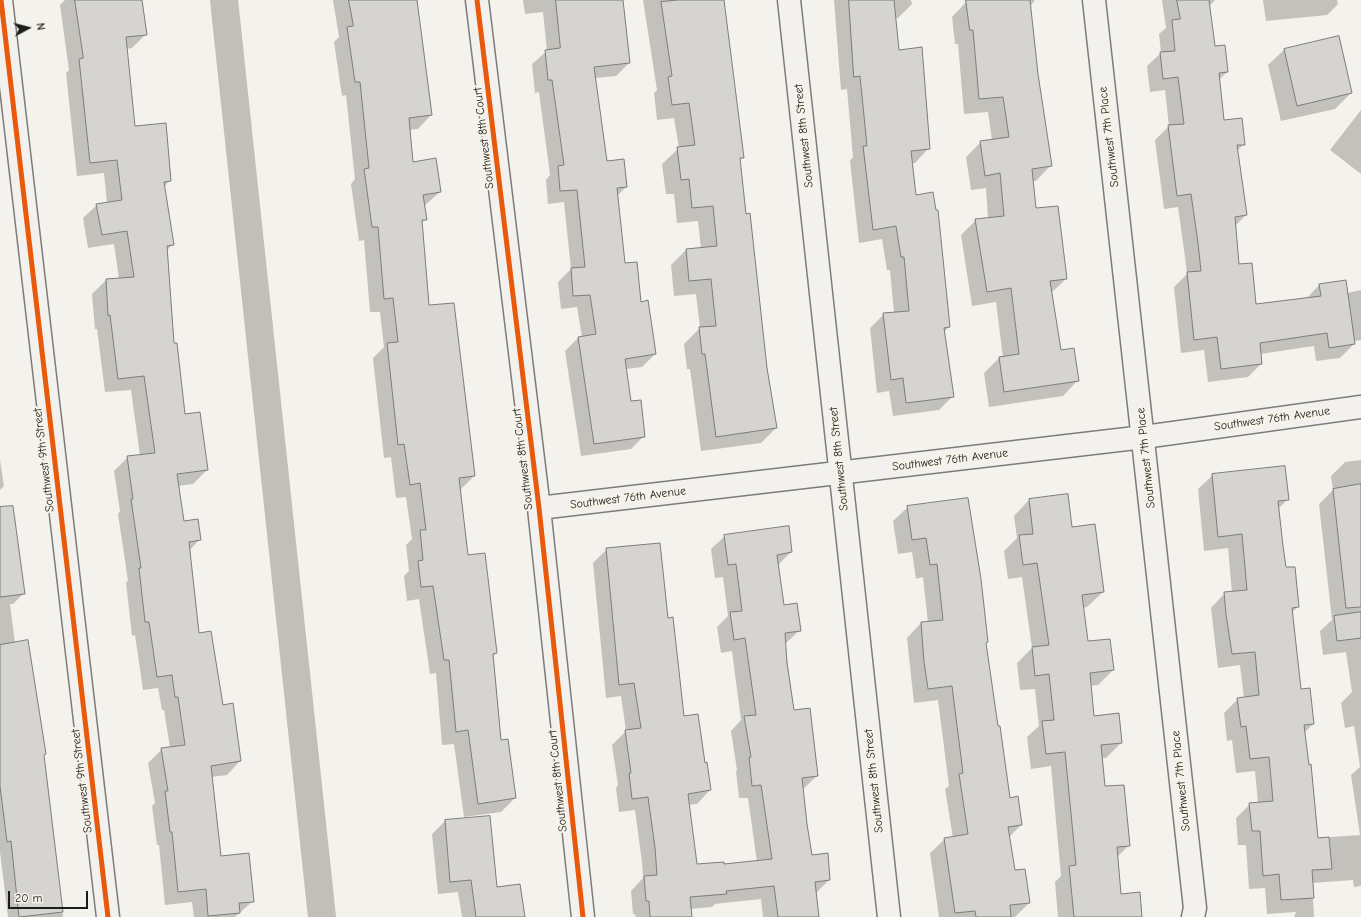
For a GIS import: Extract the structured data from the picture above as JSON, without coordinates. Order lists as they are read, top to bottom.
{
  "streets": {
    "street": [
      "Southwest 8th Street",
      "Southwest 7th Place",
      "Southwest 8th Court",
      "Southwest 76th Avenue",
      "Southwest 9th Street"
    ]
  },
  "crossings": [
    ["Southwest 8th Street", "Southwest 76th Avenue"],
    ["Southwest 7th Place", "Southwest 76th Avenue"],
    ["Southwest 8th Court", "Southwest 76th Avenue"]
  ],
  "scale_bar": "20 m",
  "north": "right"
}
